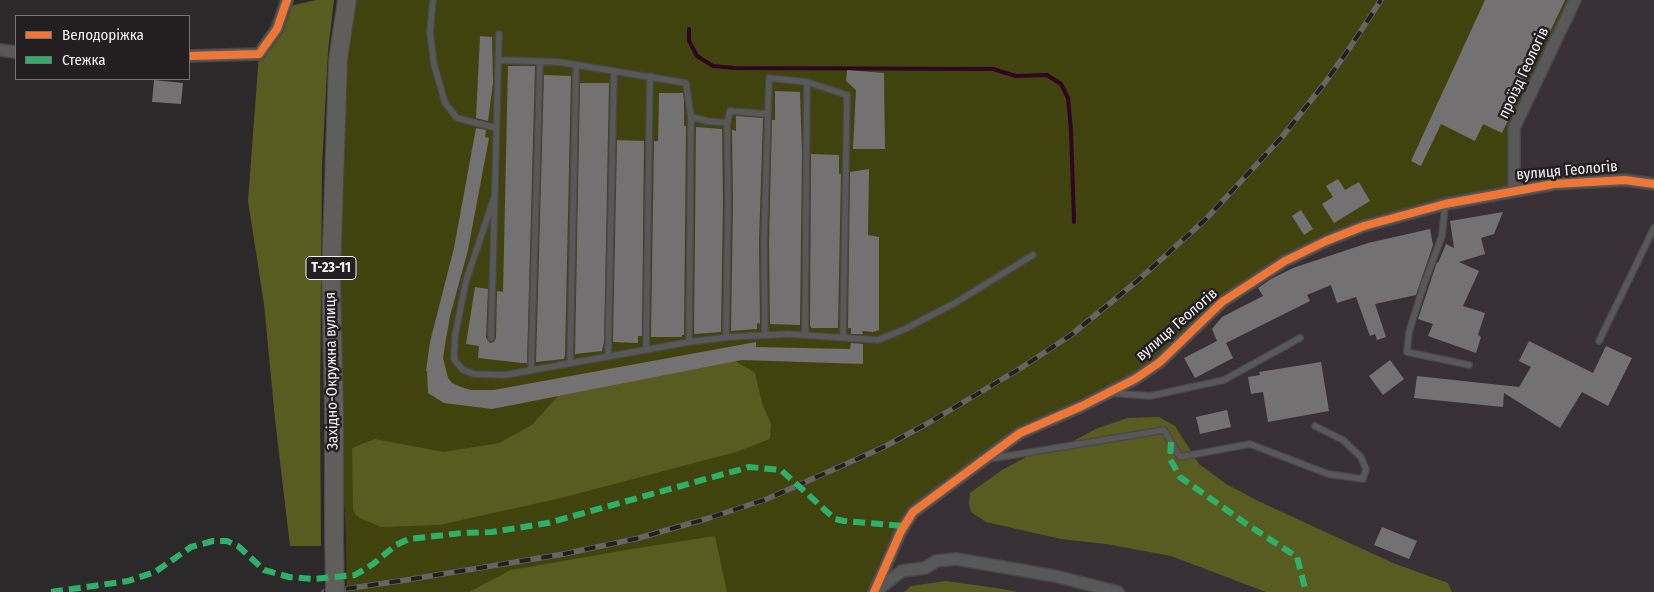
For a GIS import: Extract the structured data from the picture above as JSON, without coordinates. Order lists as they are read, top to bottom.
{
  "streets": {
    "main road": ["Т-23-11", "Західно-Окружна вулиця"],
    "street": ["проїзд Геологів", "вулиця Геологів"]
  },
  "crossings": [
    ["проїзд Геологів", "вулиця Геологів"]
  ],
  "legend": ["Велодоріжка", "Стежка"]
}
